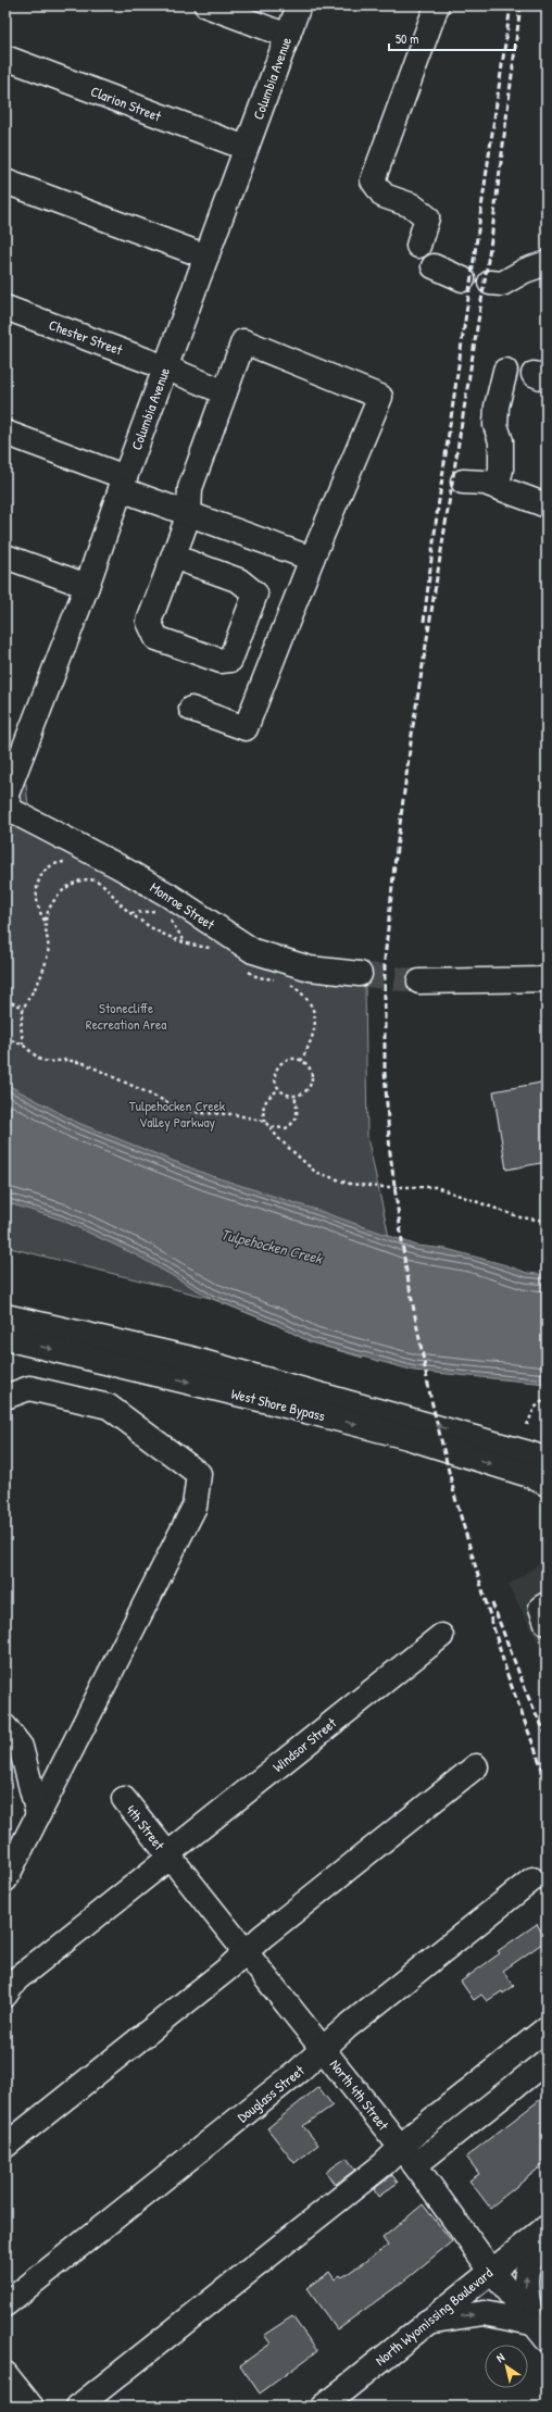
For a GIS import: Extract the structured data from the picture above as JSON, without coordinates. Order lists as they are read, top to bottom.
{
  "streets": {
    "main road": [
      "Columbia Avenue",
      "Clarion Street",
      "Chester Street",
      "Monroe Street",
      "West Shore Bypass",
      "Windsor Street",
      "4th Street",
      "Douglass Street",
      "North 4th Street",
      "North Wyomissing Boulevard"
    ]
  },
  "crossings": [
    ["Columbia Avenue", "Clarion Street"],
    ["Columbia Avenue", "Chester Street"],
    ["Columbia Avenue", "Monroe Street"],
    ["Windsor Street", "4th Street"],
    ["Windsor Street", "North 4th Street"],
    ["4th Street", "North 4th Street"],
    ["Douglass Street", "North 4th Street"],
    ["North 4th Street", "North Wyomissing Boulevard"]
  ],
  "water": ["Tulpehocken Creek"],
  "parks": ["Stonecliffe Recreation Area", "Tulpehocken Creek Valley Parkway"],
  "scale_bar": "50 m",
  "north": "top left"
}
